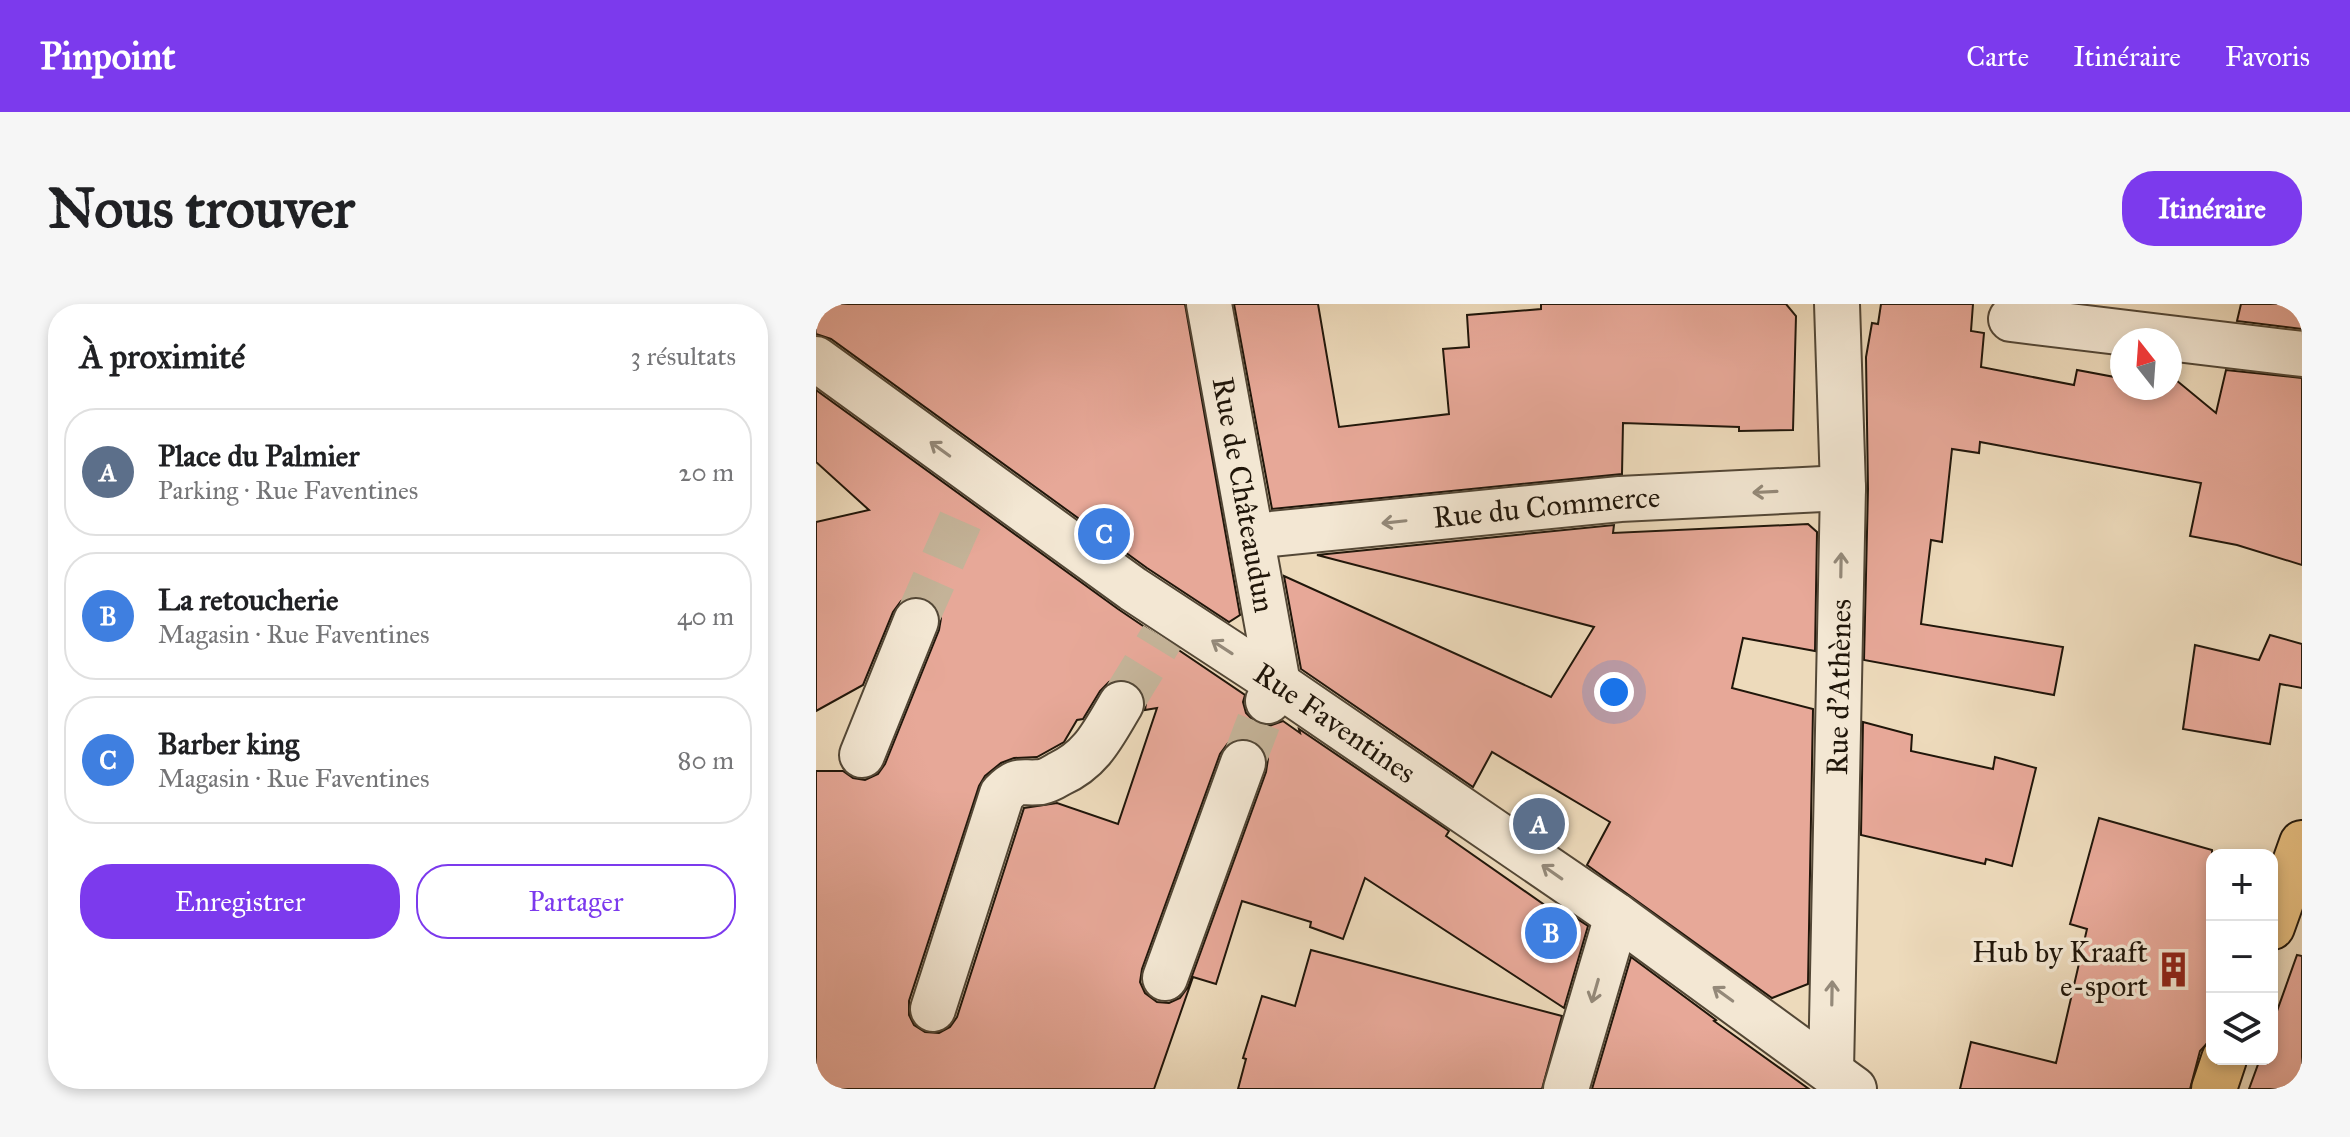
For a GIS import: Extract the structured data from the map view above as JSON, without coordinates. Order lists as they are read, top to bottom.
{
  "streets": {
    "street": [
      "Rue de Châteaudun",
      "Rue du Commerce",
      "Rue d'Athènes",
      "Rue Faventines"
    ]
  },
  "crossings": [
    ["Rue de Châteaudun", "Rue du Commerce"],
    ["Rue de Châteaudun", "Rue Faventines"],
    ["Rue du Commerce", "Rue d'Athènes"],
    ["Rue d'Athènes", "Rue Faventines"]
  ],
  "one_way": ["Rue du Commerce", "Rue d'Athènes", "Rue Faventines"],
  "places": {
    "building": ["Hub by Kraaft e-sport"]
  },
  "north": "top",
  "page": {
    "header": "Pinpoint",
    "nav": ["Carte", "Itinéraire", "Favoris"],
    "buttons": [
      "Itinéraire",
      ["Enregistrer", "Partager"]
    ],
    "title": "Nous trouver",
    "heading": ["À proximité", "3 résultats"],
    "list": [
      {
        "mark": "A",
        "name": "Place du Palmier",
        "note": "Parking · Rue Faventines",
        "value": "20 m"
      },
      {
        "mark": "B",
        "name": "La retoucherie",
        "note": "Magasin · Rue Faventines",
        "value": "40 m"
      },
      {
        "mark": "C",
        "name": "Barber king",
        "note": "Magasin · Rue Faventines",
        "value": "80 m"
      }
    ],
    "pins": ["C", "A", "B"],
    "map_buttons": ["+", "−"]
  }
}
